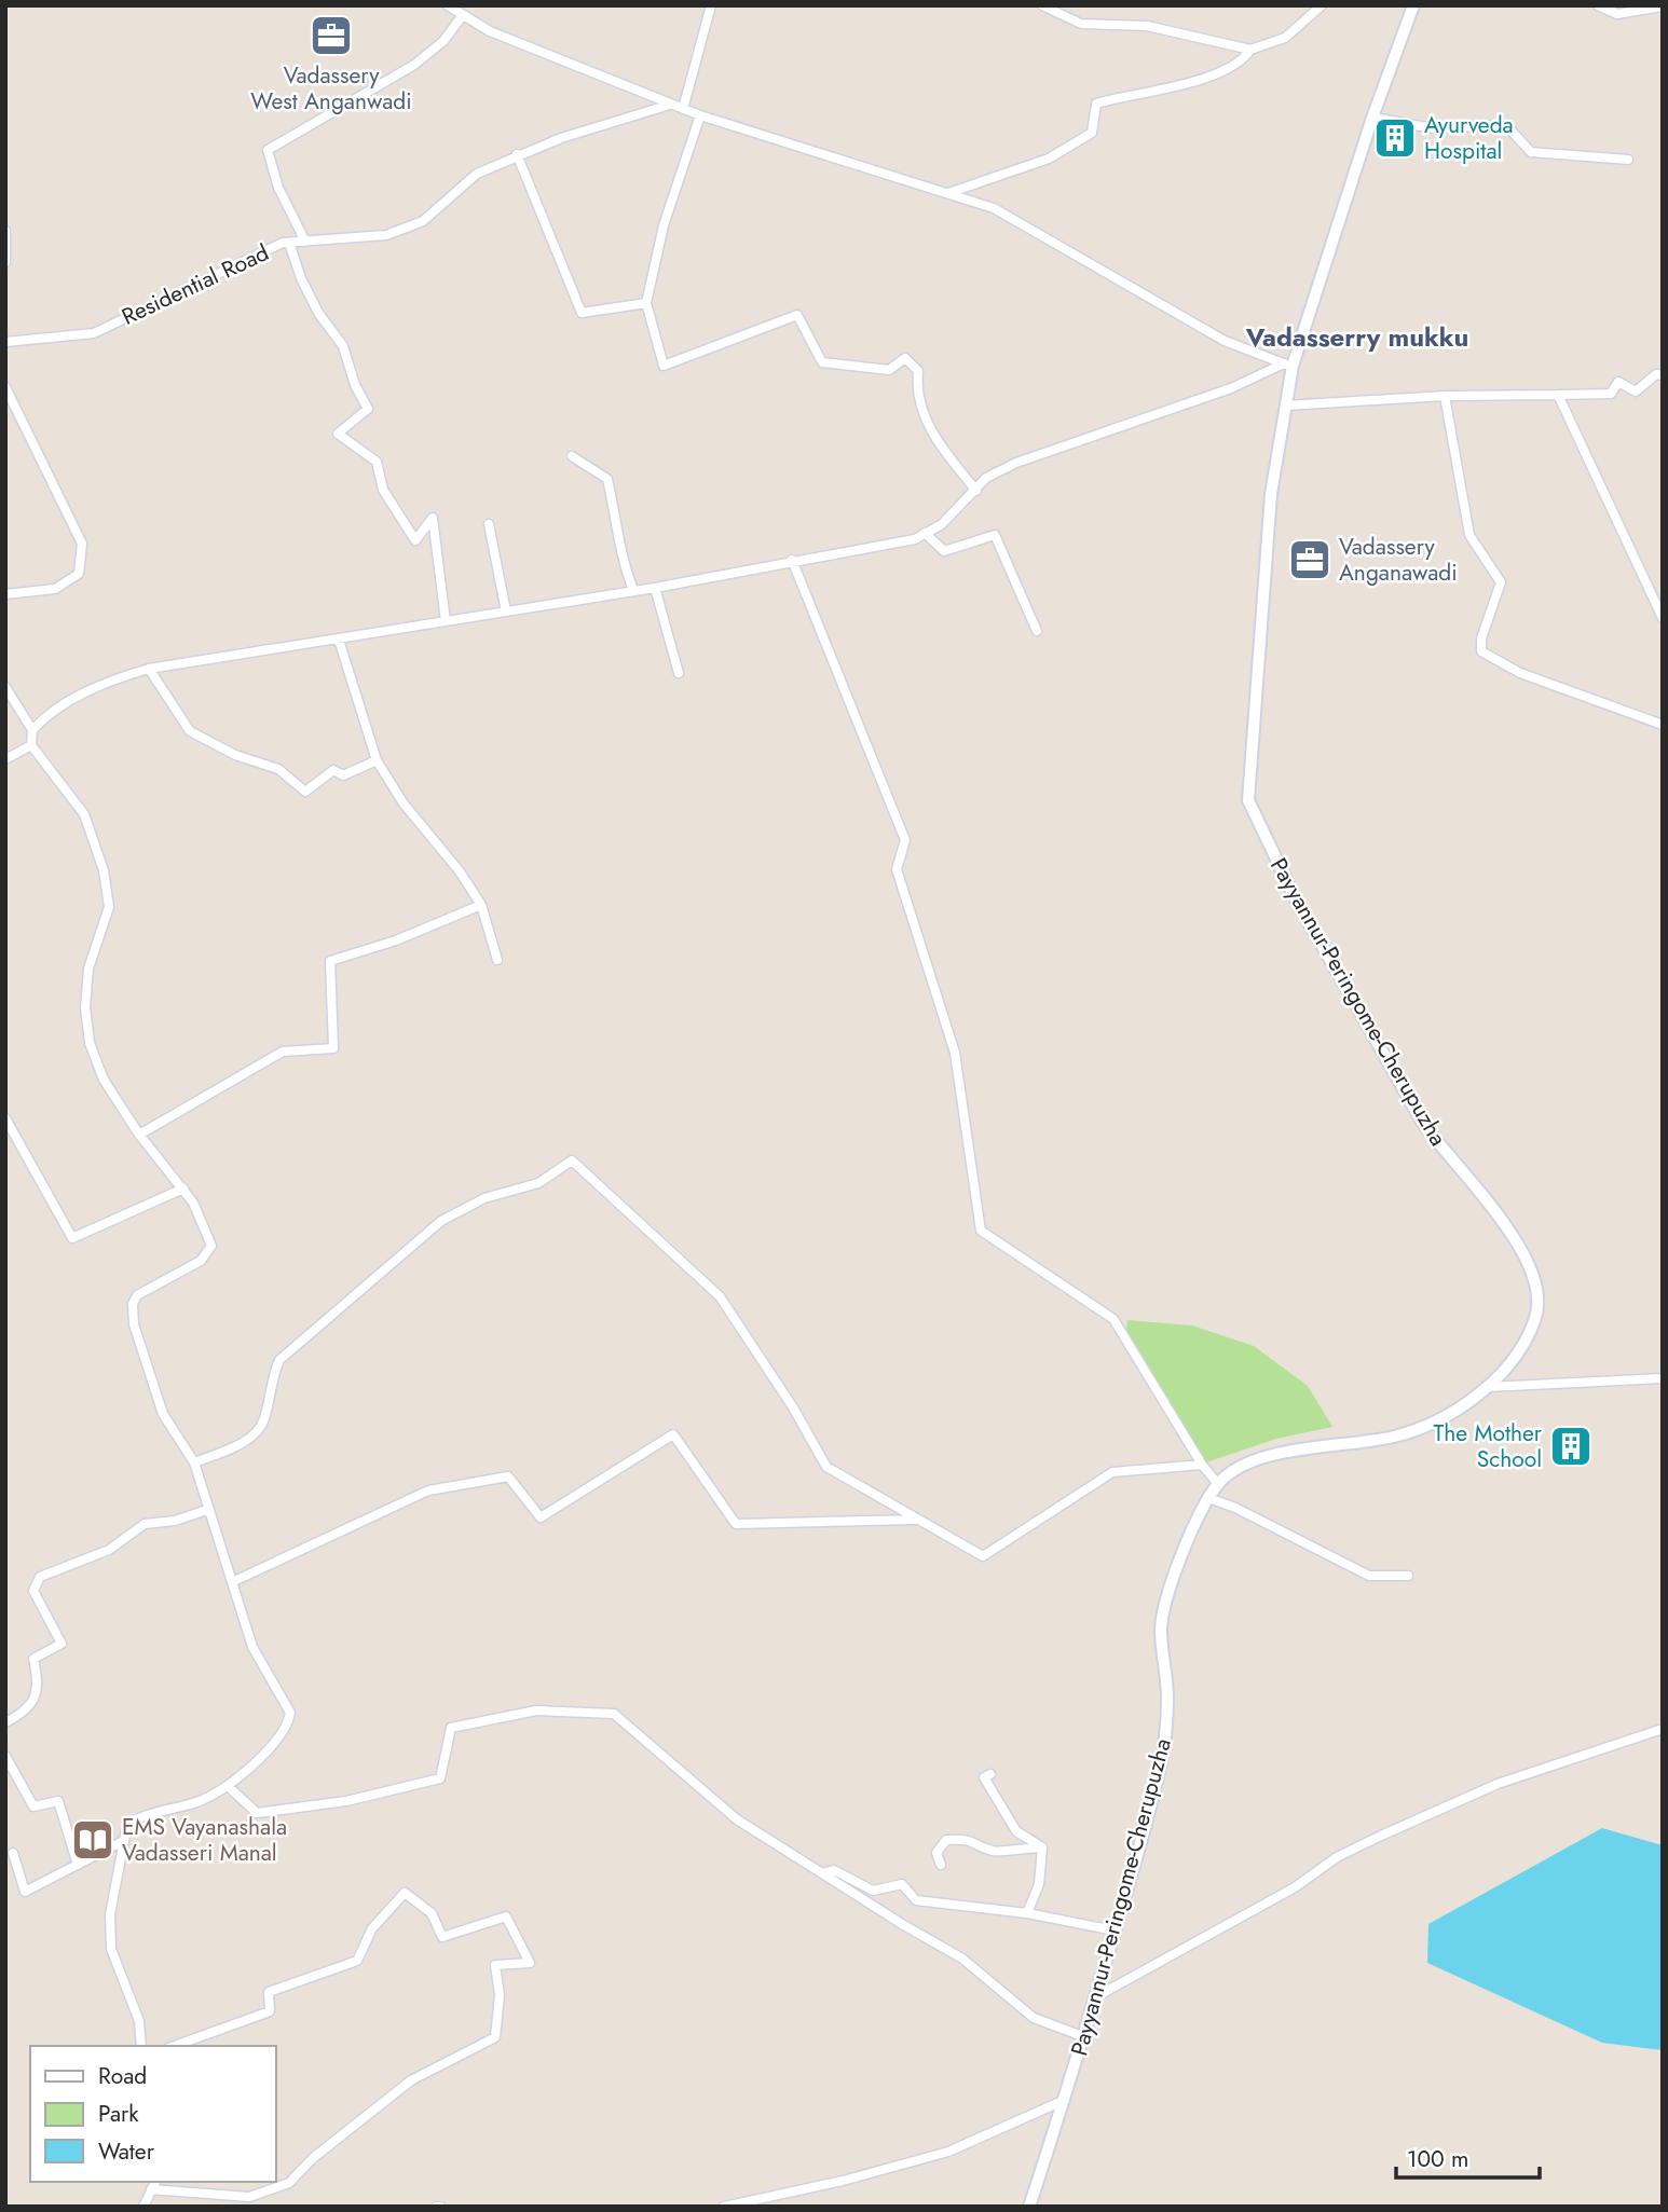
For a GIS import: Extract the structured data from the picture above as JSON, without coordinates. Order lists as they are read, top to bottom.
{
  "streets": {
    "main road": ["Payyannur-Peringome-Cherupuzha"],
    "street": ["Residential Road"]
  },
  "districts": ["Vadasserry mukku"],
  "places": {
    "office": ["Vadassery West Anganwadi", "Vadassery Anganawadi"],
    "building": ["Ayurveda Hospital", "The Mother School"],
    "library": ["EMS Vayanashala Vadasseri Manal"]
  },
  "legend": ["Road", "Park", "Water"],
  "scale_bar": "100 m"
}
